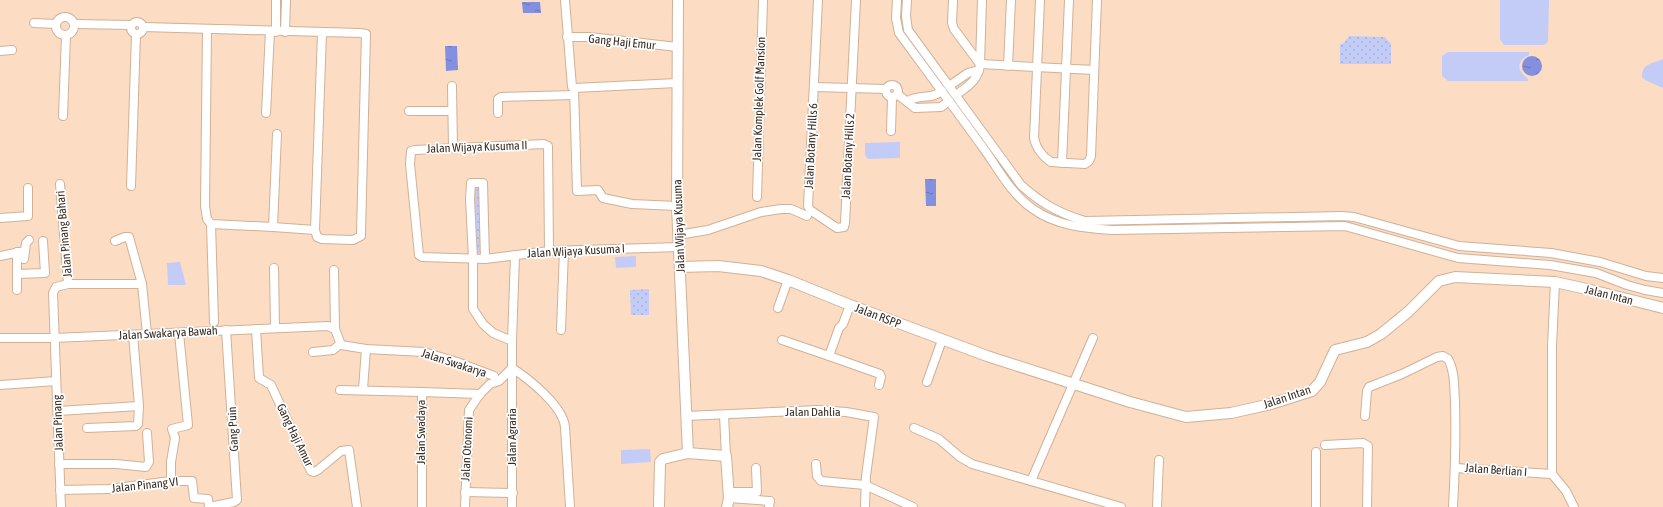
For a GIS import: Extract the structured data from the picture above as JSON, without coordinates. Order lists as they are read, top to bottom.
{
  "streets": {
    "street": [
      "Gang Haji Emur",
      "Jalan Komplek Golf Mansion",
      "Jalan Botany Hills 6",
      "Jalan Wijaya Kusuma II",
      "Jalan Botany Hills 2",
      "Jalan Wijaya Kusuma",
      "Jalan Pinang Bahari",
      "Jalan Wijaya Kusuma I",
      "Jalan Intan",
      "Jalan RSPP",
      "Jalan Swakarya Bawah",
      "Jalan Swakarya",
      "Jalan Dahlia",
      "Jalan Pinang",
      "Gang Puin",
      "Jalan Swadaya",
      "Gang Haji Amur",
      "Jalan Agraria",
      "Jalan Otonomi",
      "Jalan Berlian I",
      "Jalan Pinang VI"
    ]
  },
  "crossings": [
    ["Gang Haji Emur", "Jalan Wijaya Kusuma"],
    ["Jalan Botany Hills 6", "Jalan Botany Hills 2"],
    ["Jalan Wijaya Kusuma II", "Jalan Wijaya Kusuma I"],
    ["Jalan Wijaya Kusuma", "Jalan Wijaya Kusuma I"],
    ["Jalan Wijaya Kusuma", "Jalan RSPP"],
    ["Jalan Wijaya Kusuma", "Jalan Dahlia"],
    ["Jalan Pinang Bahari", "Jalan Swakarya Bawah"],
    ["Jalan Pinang Bahari", "Jalan Pinang"],
    ["Jalan Wijaya Kusuma I", "Jalan Agraria"],
    ["Jalan Intan", "Jalan RSPP"],
    ["Jalan Swakarya Bawah", "Jalan Pinang"],
    ["Jalan Swakarya Bawah", "Gang Puin"],
    ["Jalan Swakarya Bawah", "Gang Haji Amur"],
    ["Jalan Pinang", "Jalan Pinang VI"],
    ["Gang Puin", "Jalan Pinang VI"],
    ["Jalan Swadaya", "Jalan Otonomi"]
  ]
}
